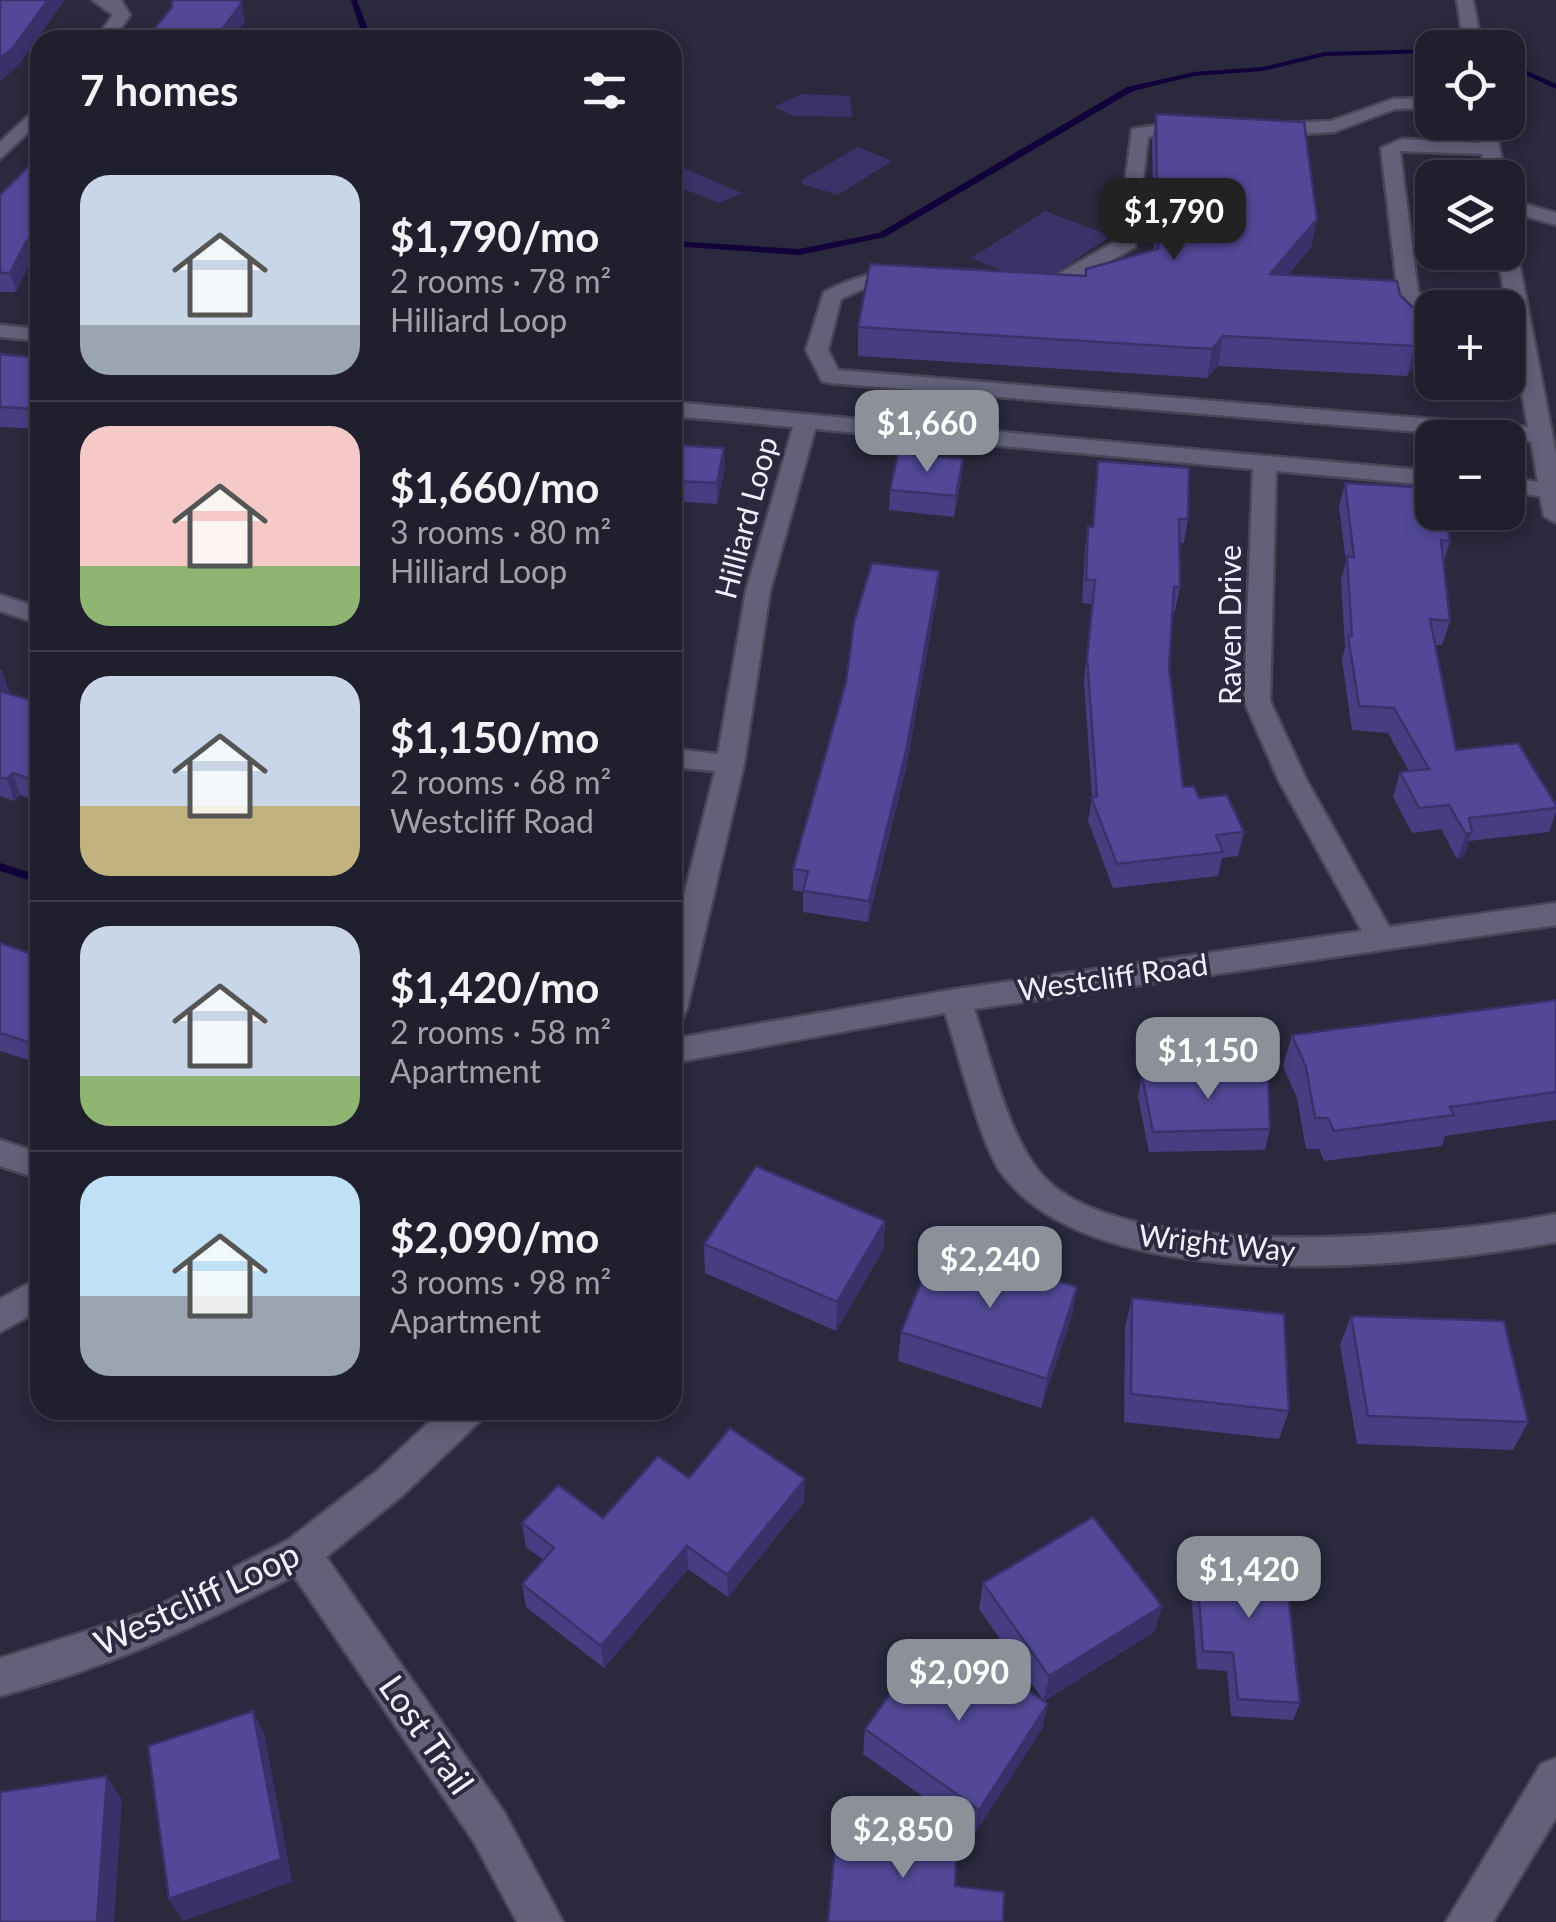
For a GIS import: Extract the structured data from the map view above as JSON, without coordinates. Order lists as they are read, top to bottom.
{
  "streets": {
    "street": [
      "Hilliard Loop",
      "Raven Drive",
      "Westcliff Road",
      "Wright Way",
      "Westcliff Loop",
      "Lost Trail"
    ]
  },
  "crossings": [
    ["Hilliard Loop", "Raven Drive"],
    ["Raven Drive", "Westcliff Road"],
    ["Westcliff Road", "Wright Way"],
    ["Westcliff Loop", "Lost Trail"]
  ],
  "page": {
    "map_buttons": ["+", "−"],
    "heading": "7 homes",
    "list": [
      {
        "name": "$1,790/mo",
        "note": "2 rooms · 78 m² · Hilliard Loop"
      },
      {
        "name": "$1,660/mo",
        "note": "3 rooms · 80 m² · Hilliard Loop"
      },
      {
        "name": "$1,150/mo",
        "note": "2 rooms · 68 m² · Westcliff Road"
      },
      {
        "name": "$1,420/mo",
        "note": "2 rooms · 58 m² · Apartment"
      },
      {
        "name": "$2,090/mo",
        "note": "3 rooms · 98 m² · Apartment"
      }
    ],
    "price": [
      "$1,790",
      "$1,660",
      "$1,150",
      "$2,240",
      "$1,420",
      "$2,090",
      "$2,850"
    ]
  }
}
